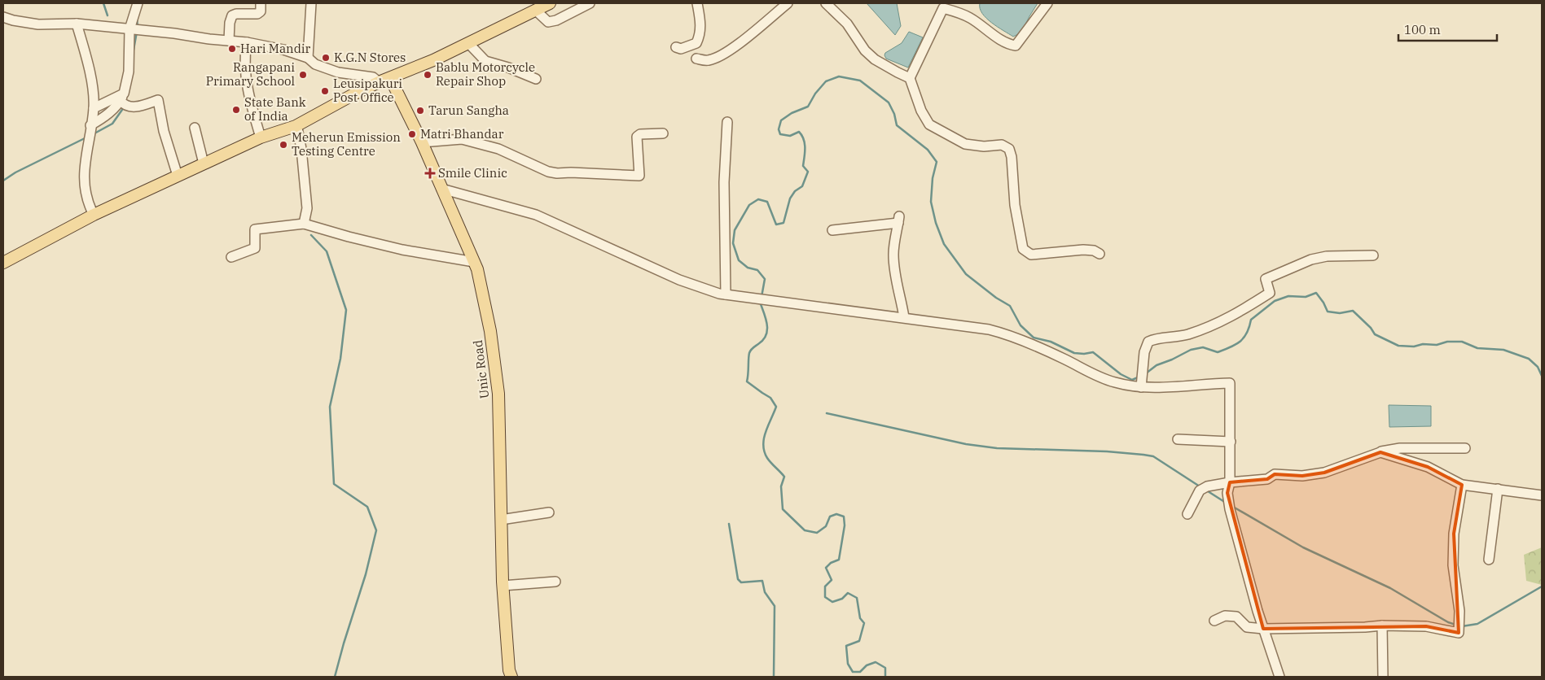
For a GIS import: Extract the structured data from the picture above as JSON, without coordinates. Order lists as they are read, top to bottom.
{
  "streets": {
    "main road": ["Unic Road"]
  },
  "places": {
    "other": [
      "Hari Mandir",
      "K.G.N Stores",
      "Rangapani Primary School",
      "Bablu Motorcycle Repair Shop",
      "Leusipakuri Post Office",
      "State Bank of India",
      "Tarun Sangha",
      "Matri Bhandar",
      "Meherun Emission Testing Centre"
    ],
    "health": ["Smile Clinic"]
  },
  "scale_bar": "100 m"
}
